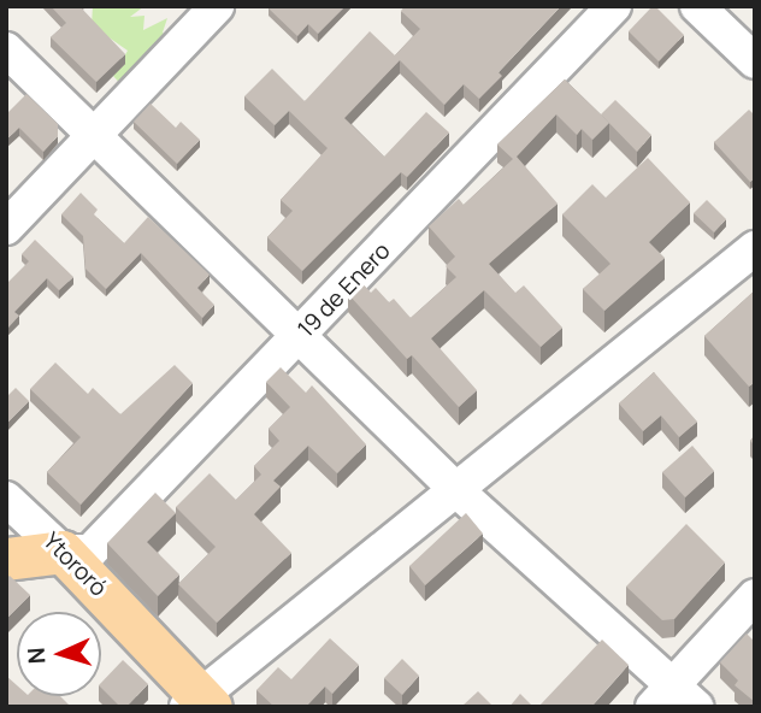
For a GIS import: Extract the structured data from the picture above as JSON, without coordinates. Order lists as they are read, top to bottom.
{
  "streets": {
    "main road": ["Ytororó"],
    "street": ["19 de Enero"]
  },
  "crossings": [
    ["19 de Enero", "Ytororó"]
  ],
  "north": "left"
}
